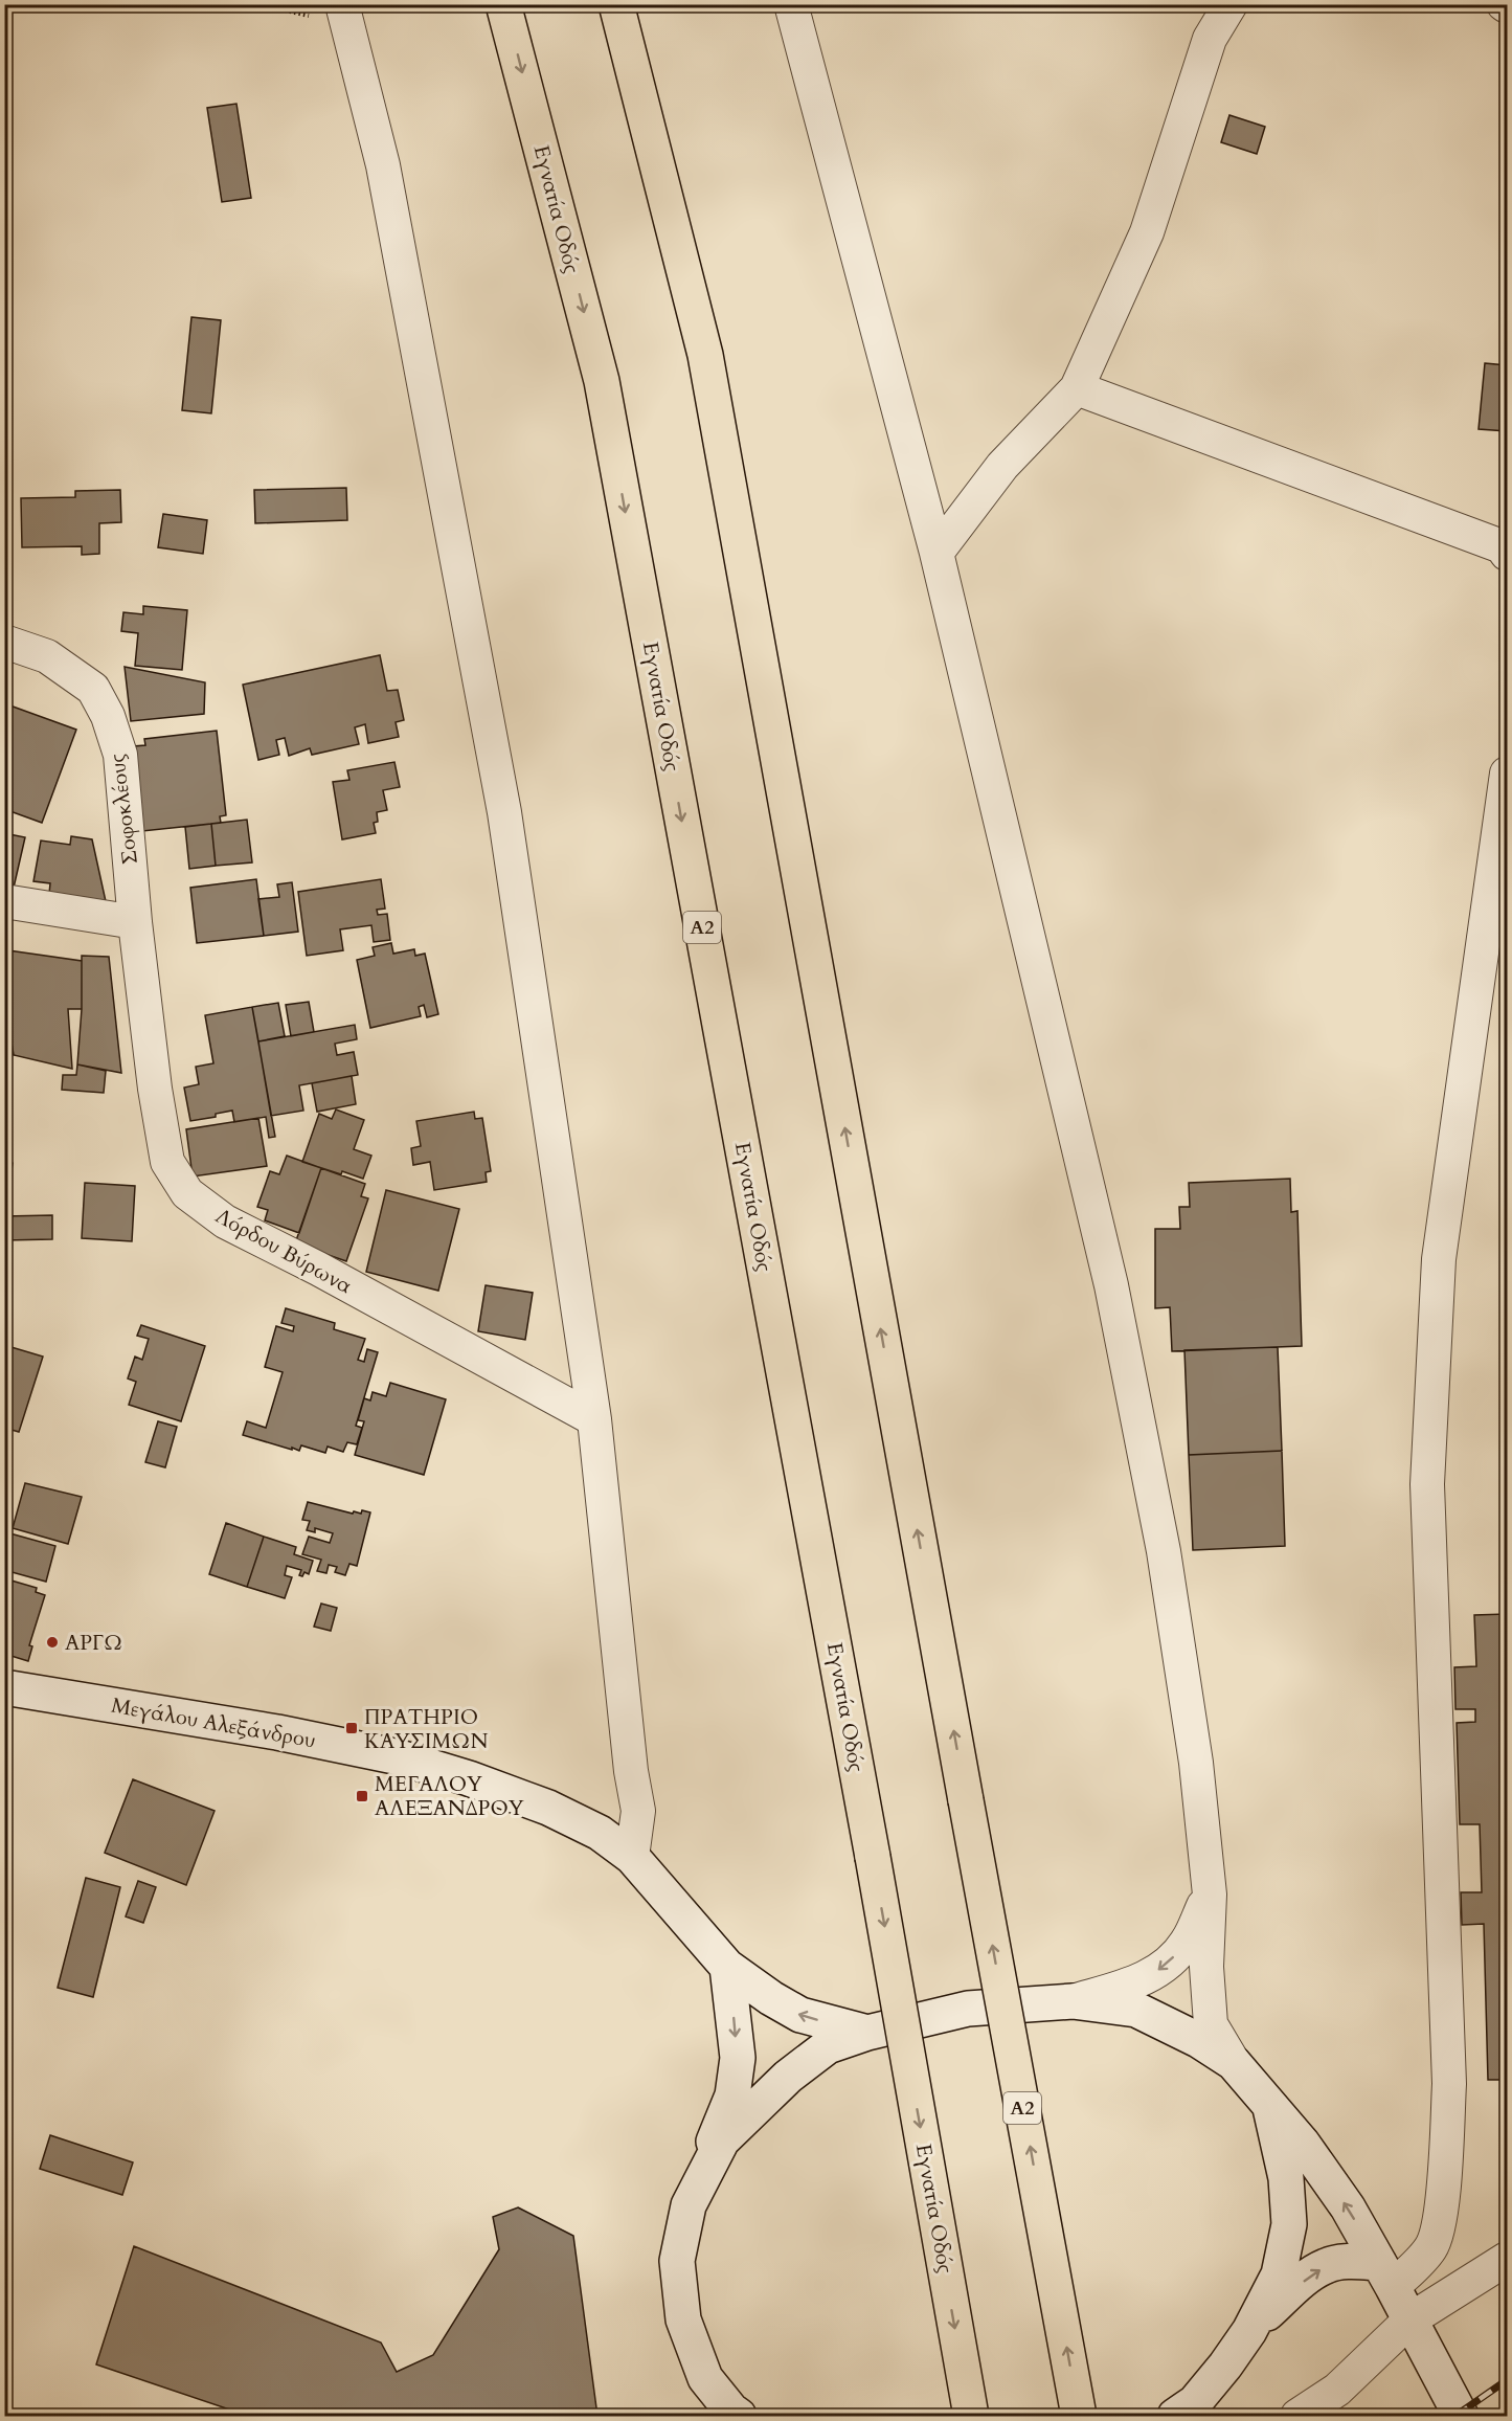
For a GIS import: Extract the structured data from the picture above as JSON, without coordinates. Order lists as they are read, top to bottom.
{
  "streets": {
    "highway": ["Εγνατία Οδός", "Α2"],
    "street": ["Σοφοκλέους", "Λόρδου Βύρωνα", "Μεγάλου Αλεξάνδρου"]
  },
  "crossings": [
    ["Σοφοκλέους", "Λόρδου Βύρωνα"]
  ],
  "places": {
    "other": ["ΑΡΓΩ"],
    "transit": ["ΠΡΑΤΗΡΙΟ ΚΑΥΣΙΜΩΝ", "ΜΕΓΑΛΟΥ ΑΛΕΞΑΝΔΡΟΥ"]
  }
}
